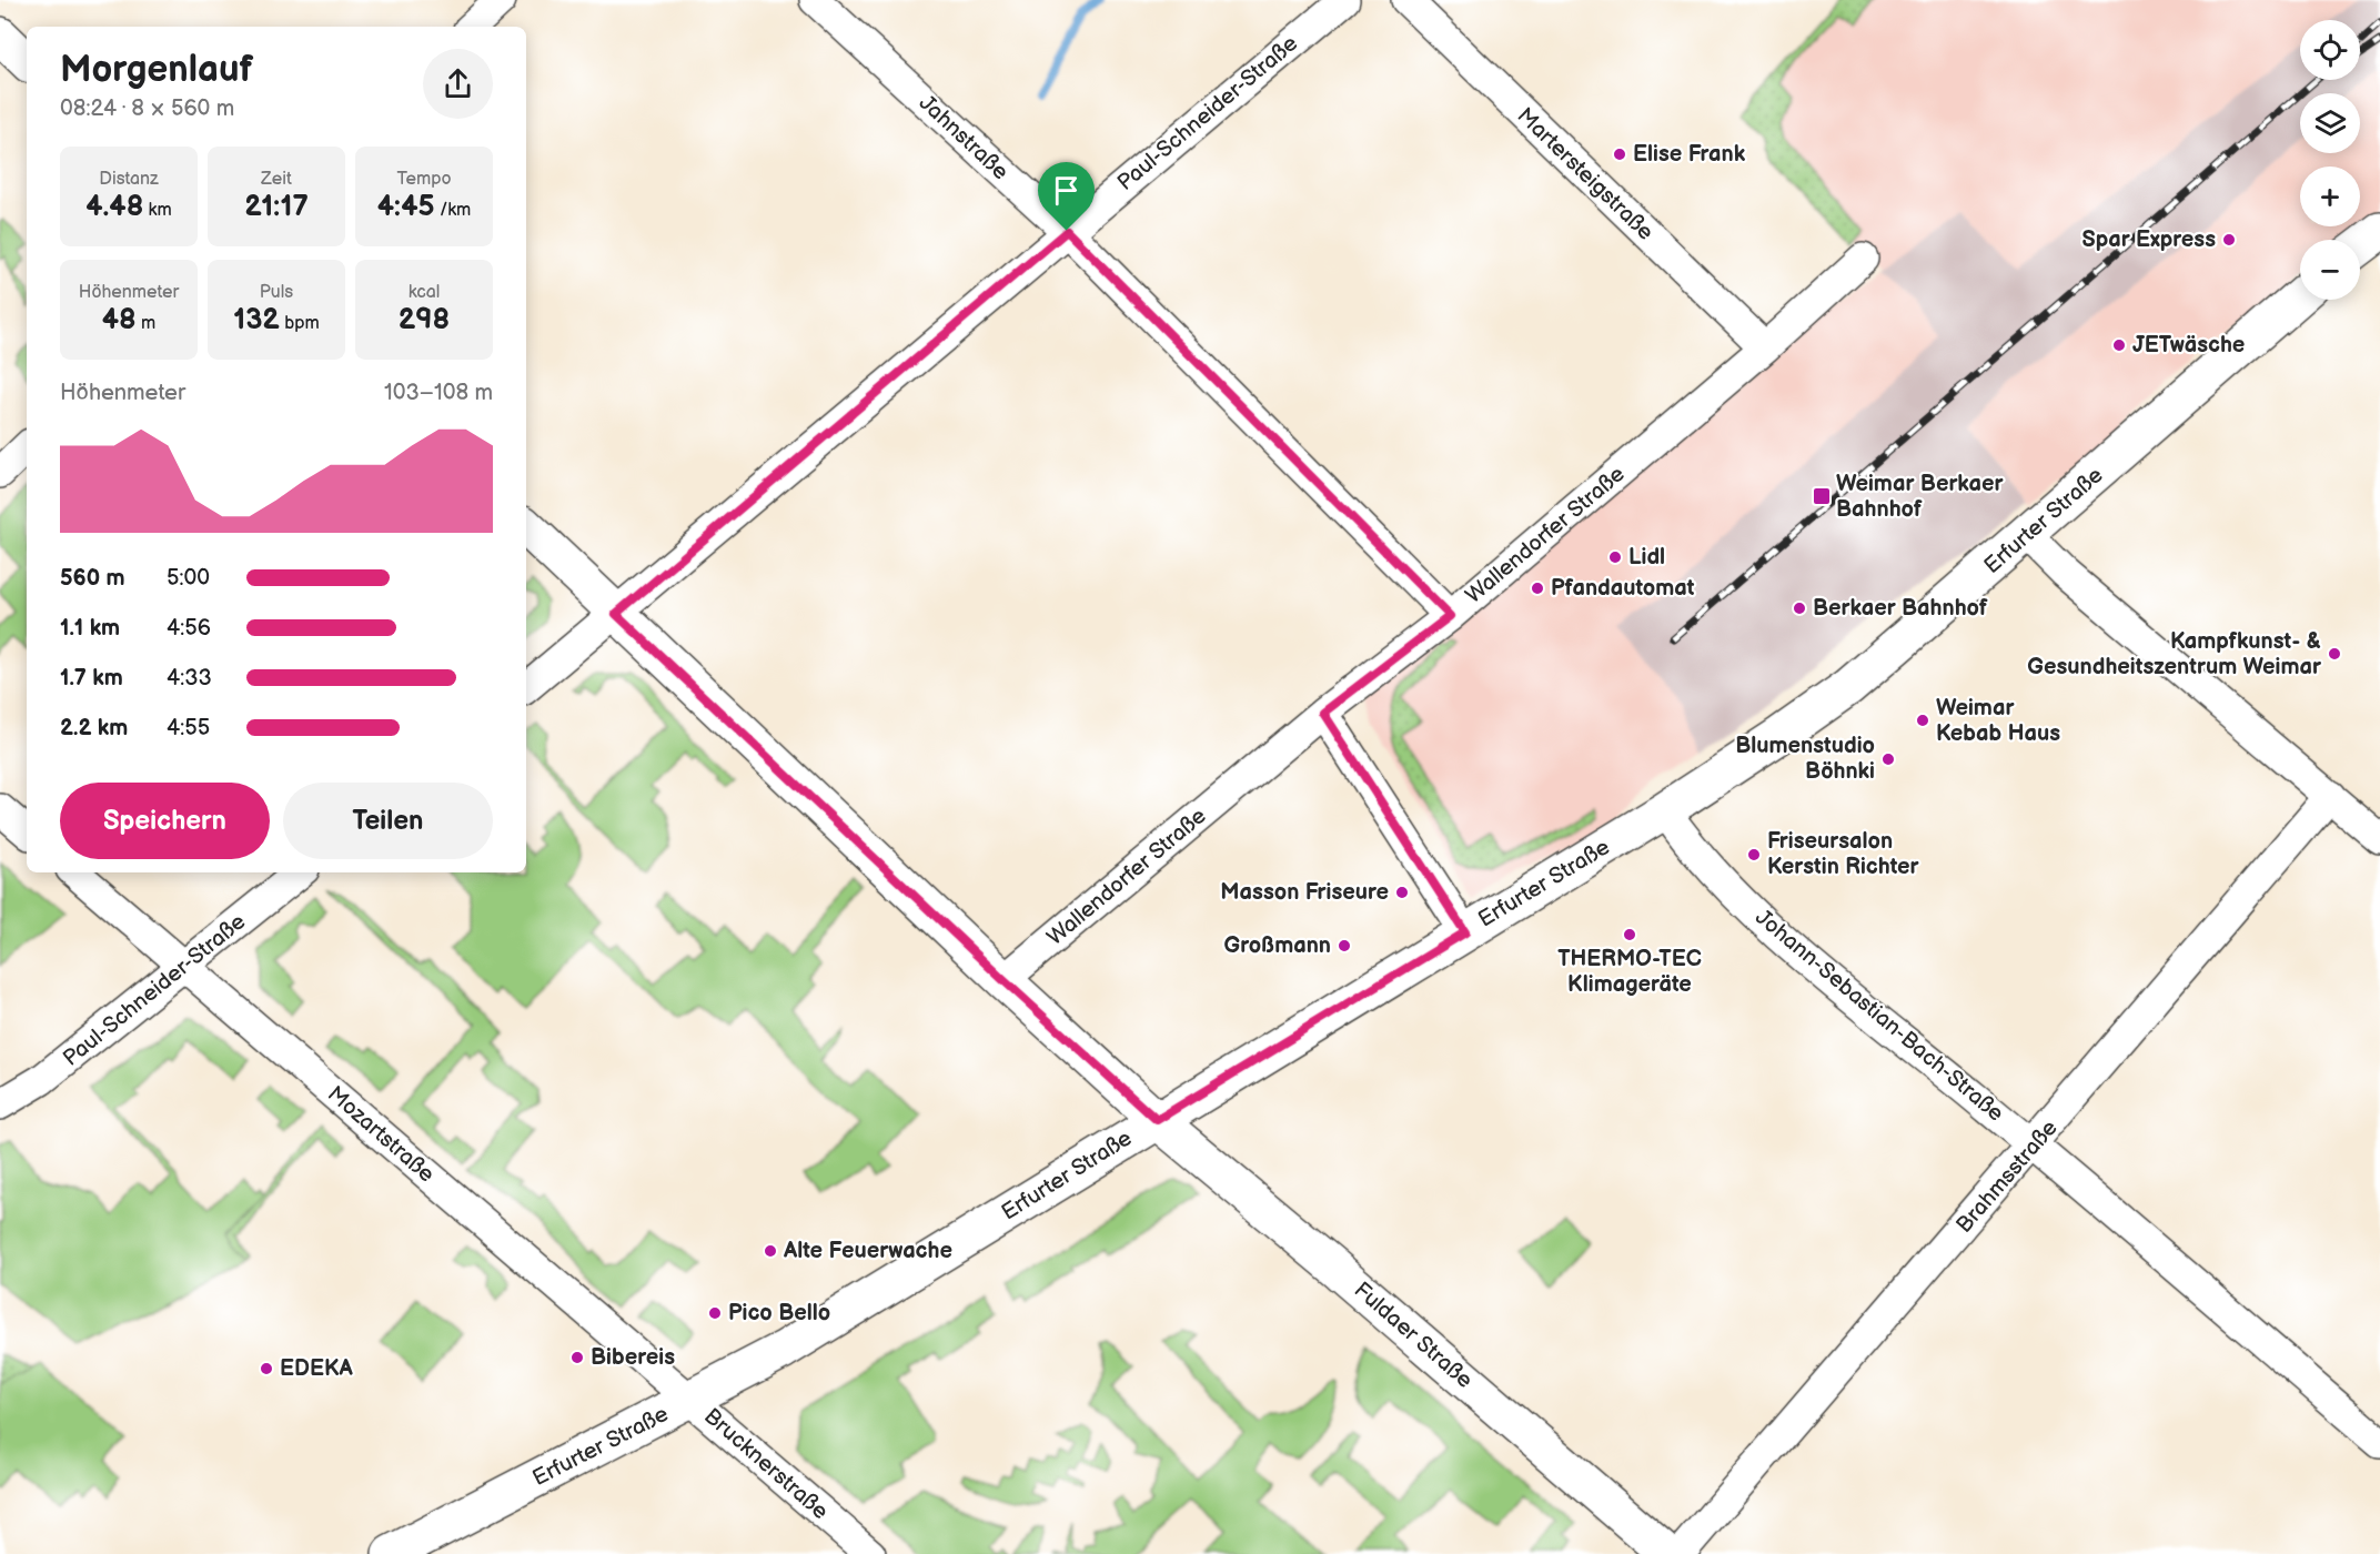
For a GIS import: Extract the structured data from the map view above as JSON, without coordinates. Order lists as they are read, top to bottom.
{
  "streets": {
    "street": [
      "Paul-Schneider-Straße",
      "Jahnstraße",
      "Martersteigstraße",
      "Erfurter Straße",
      "Wallendorfer Straße",
      "Johann-Sebastian-Bach-Straße",
      "Mozartstraße",
      "Brahmsstraße",
      "Fuldaer Straße",
      "Brucknerstraße"
    ]
  },
  "crossings": [
    ["Paul-Schneider-Straße", "Jahnstraße"],
    ["Paul-Schneider-Straße", "Mozartstraße"],
    ["Paul-Schneider-Straße", "Fuldaer Straße"],
    ["Jahnstraße", "Wallendorfer Straße"],
    ["Martersteigstraße", "Wallendorfer Straße"],
    ["Erfurter Straße", "Johann-Sebastian-Bach-Straße"],
    ["Erfurter Straße", "Mozartstraße"],
    ["Erfurter Straße", "Fuldaer Straße"],
    ["Erfurter Straße", "Brucknerstraße"],
    ["Wallendorfer Straße", "Fuldaer Straße"],
    ["Johann-Sebastian-Bach-Straße", "Brahmsstraße"],
    ["Mozartstraße", "Brucknerstraße"]
  ],
  "places": {
    "other": [
      "Elise Frank",
      "Spar Express",
      "JETwäsche",
      "Lidl",
      "Pfandautomat",
      "Berkaer Bahnhof",
      "Kampfkunst- & Gesundheitszentrum Weimar",
      "Weimar Kebab Haus",
      "Blumenstudio Böhnki",
      "Friseursalon Kerstin Richter",
      "Masson Friseure",
      "THERMO-TEC Klimageräte",
      "Großmann",
      "Alte Feuerwache",
      "Pico Bello",
      "Bibereis",
      "EDEKA"
    ],
    "transit": ["Weimar Berkaer Bahnhof"]
  },
  "page": {
    "map_buttons": ["+", "−"],
    "heading": ["Morgenlauf", "08:24 · 8 × 560 m"],
    "stats": [
      ["Distanz", "4.48 km"],
      ["Zeit", "21:17"],
      ["Tempo", "4:45 /km"],
      ["Höhenmeter", "48 m"],
      ["Puls", "132 bpm"],
      ["kcal", "298"]
    ],
    "chart": ["Höhenmeter", "103–108 m"],
    "list": [
      {
        "name": "560 m",
        "note": "5:00"
      },
      {
        "name": "1.1 km",
        "note": "4:56"
      },
      {
        "name": "1.7 km",
        "note": "4:33"
      },
      {
        "name": "2.2 km",
        "note": "4:55"
      }
    ],
    "buttons": ["Speichern", "Teilen"]
  }
}
